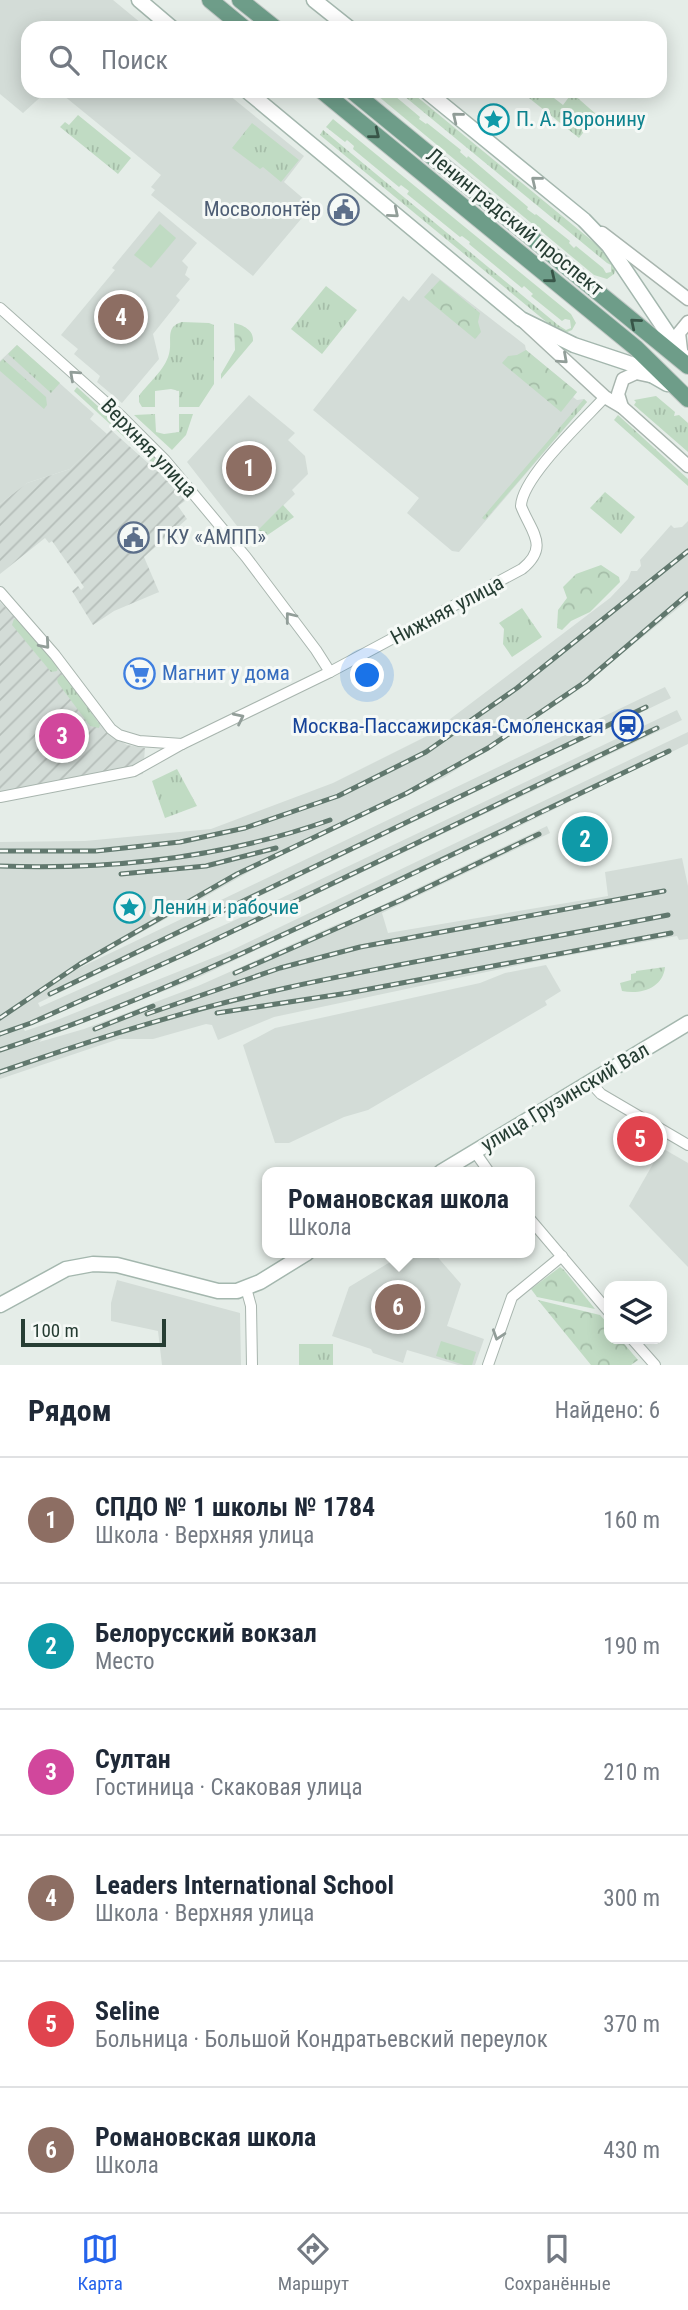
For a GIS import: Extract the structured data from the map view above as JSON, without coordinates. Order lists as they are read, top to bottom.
{
  "streets": {
    "main road": ["Ленинградский проспект", "улица Грузинский Вал"],
    "street": ["Верхняя улица", "Нижняя улица"]
  },
  "crossings": [
    ["Верхняя улица", "Нижняя улица"]
  ],
  "one_way": ["Верхняя улица"],
  "places": {
    "place": ["П. А. Воронину", "Ленин и рабочие"],
    "public building": ["Мосволонтёр", "ГКУ «АМПП»"],
    "supermarket": ["Магнит у дома"],
    "station": ["Москва-Пассажирская-Смоленская"]
  },
  "scale_bar": "100 m",
  "page": {
    "search": "Поиск",
    "pins": [
      "4",
      "1",
      "3",
      "2",
      "5",
      "6"
    ],
    "popup": ["Романовская школа", "Школа"],
    "scale": "100 m",
    "heading": ["Рядом", "Найдено: 6"],
    "list": [
      {
        "mark": "1",
        "name": "СПДО № 1 школы № 1784",
        "note": "Школа · Верхняя улица",
        "value": "160 m"
      },
      {
        "mark": "2",
        "name": "Белорусский вокзал",
        "note": "Место",
        "value": "190 m"
      },
      {
        "mark": "3",
        "name": "Султан",
        "note": "Гостиница · Скаковая улица",
        "value": "210 m"
      },
      {
        "mark": "4",
        "name": "Leaders International School",
        "note": "Школа · Верхняя улица",
        "value": "300 m"
      },
      {
        "mark": "5",
        "name": "Seline",
        "note": "Больница · Большой Кондратьевский переулок",
        "value": "370 m"
      },
      {
        "mark": "6",
        "name": "Романовская школа",
        "note": "Школа",
        "value": "430 m"
      }
    ],
    "nav": ["Карта", "Маршрут", "Сохранённые"]
  }
}
